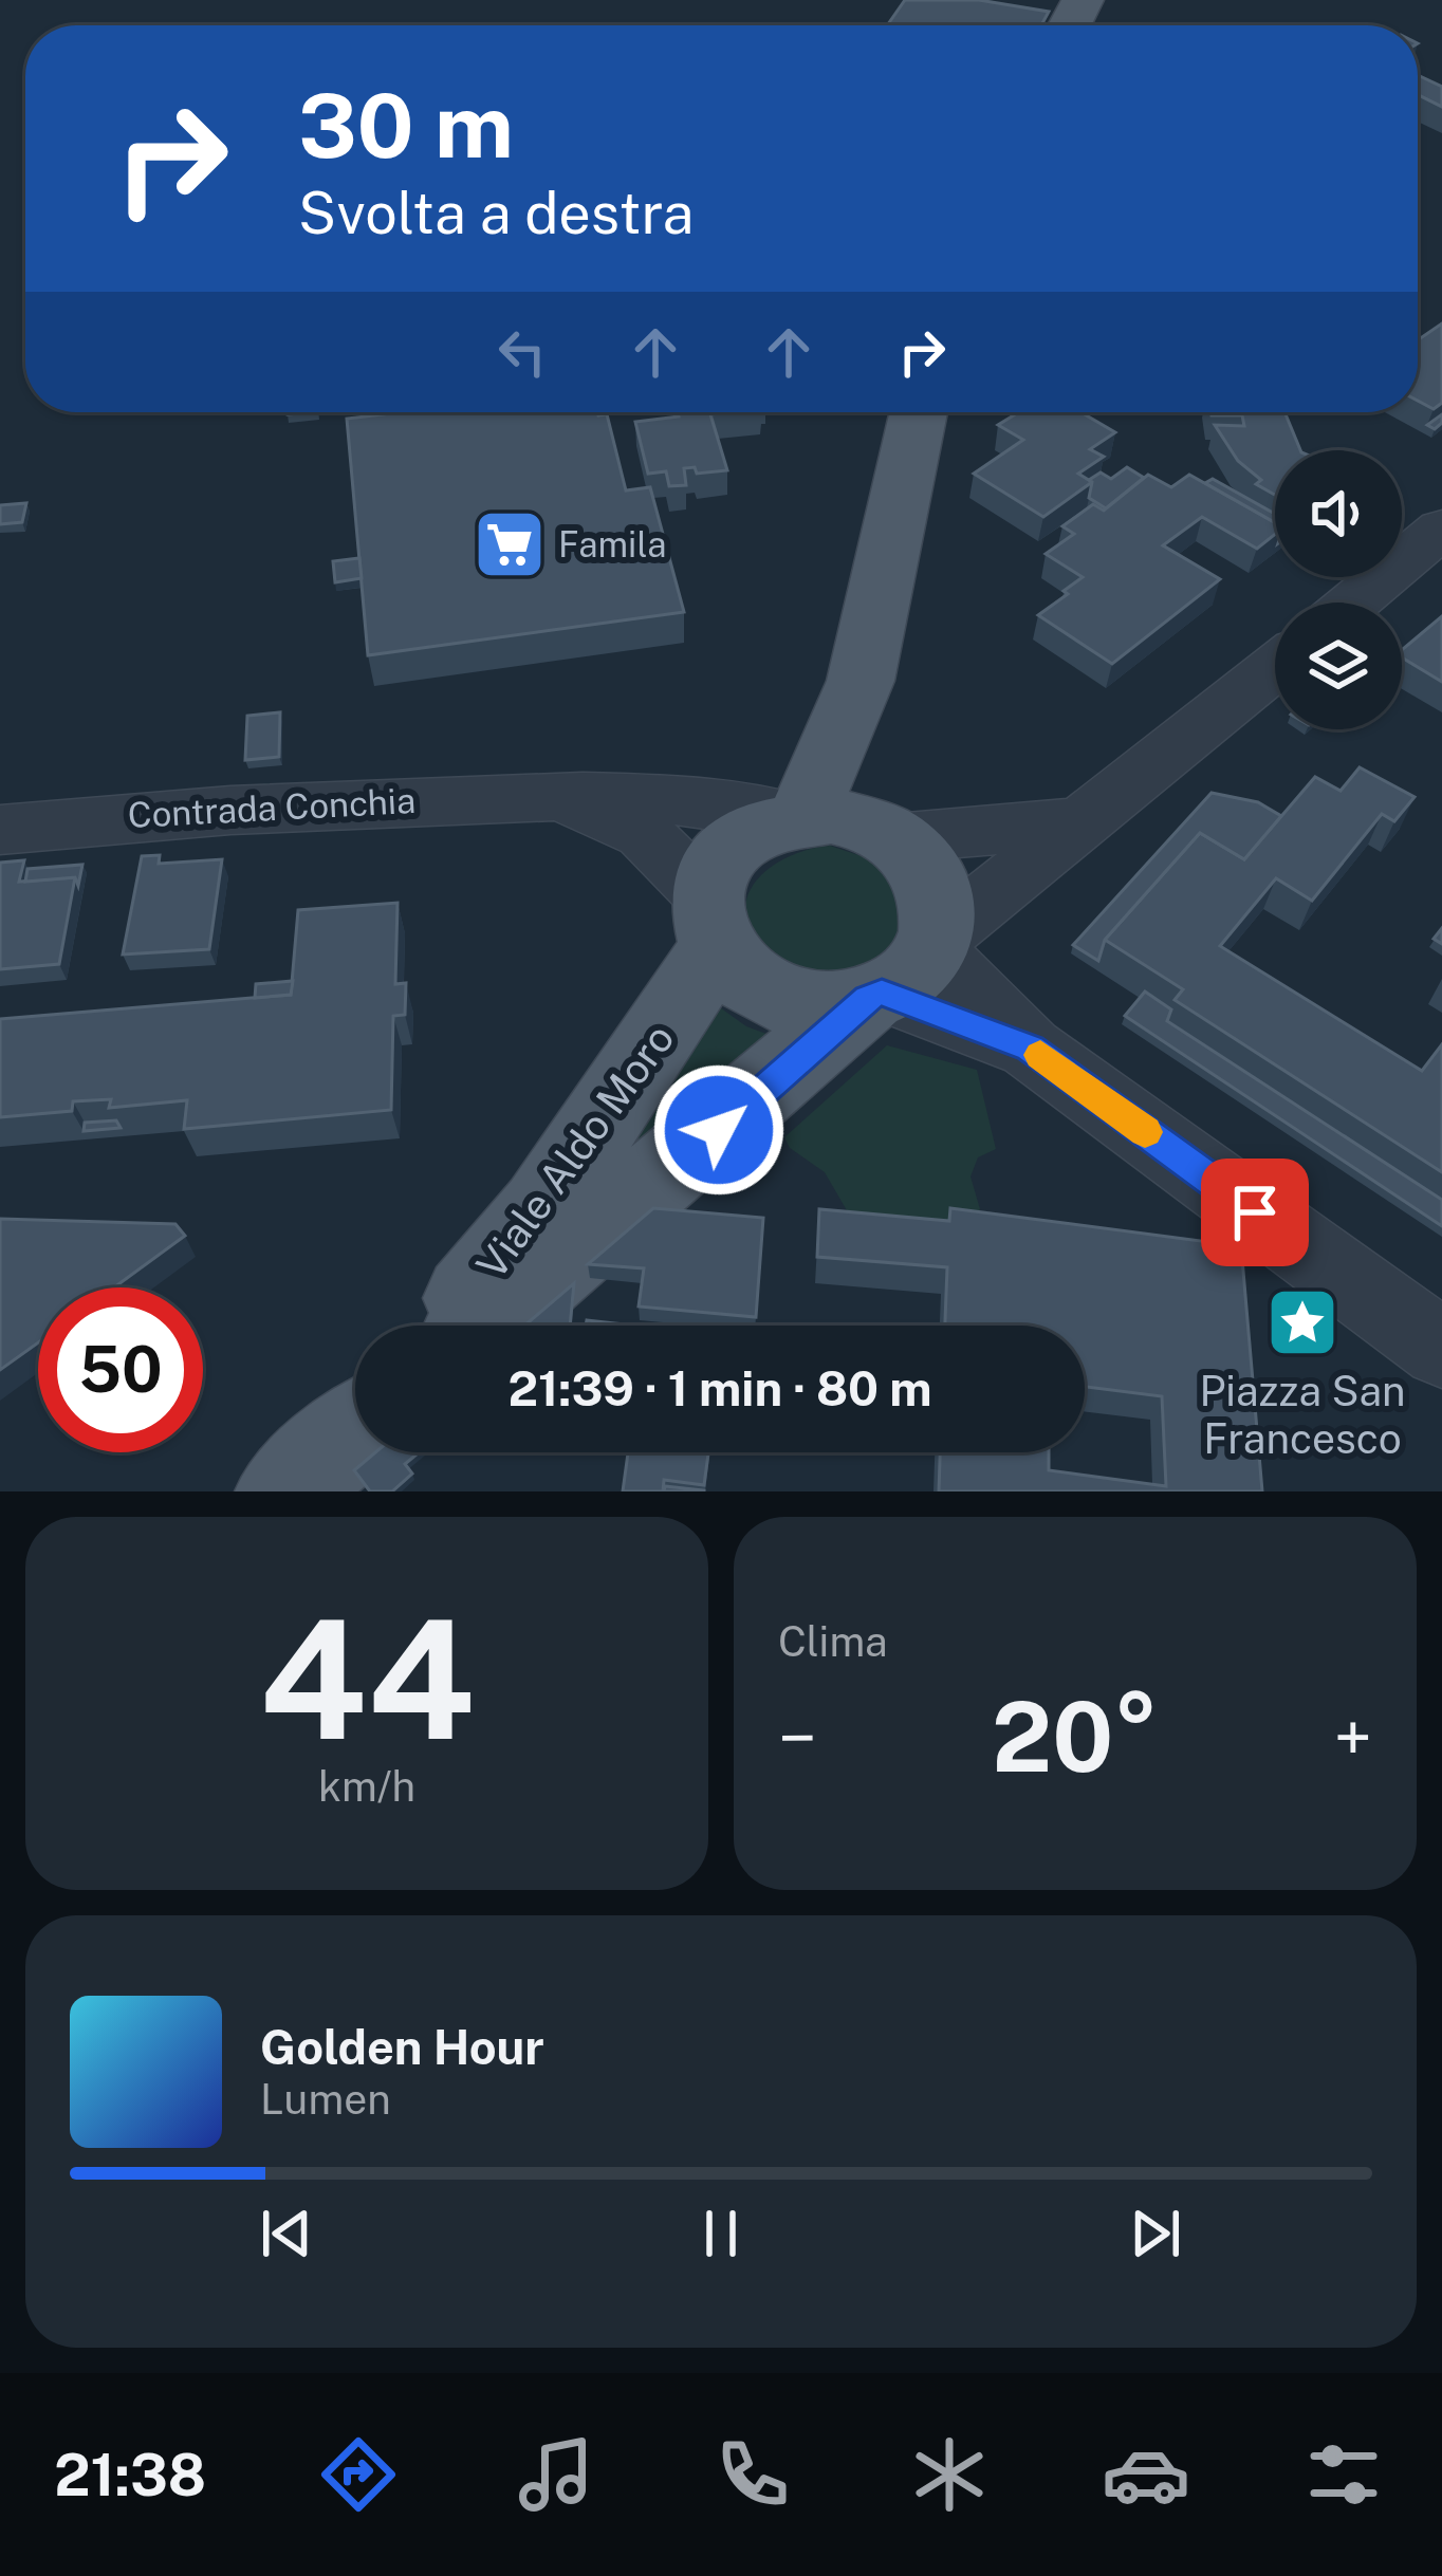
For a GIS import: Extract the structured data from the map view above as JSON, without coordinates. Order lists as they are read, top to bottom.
{
  "streets": {
    "main road": ["Viale Aldo Moro"],
    "street": ["Contrada Conchia"]
  },
  "crossings": [
    ["Contrada Conchia", "Viale Aldo Moro"]
  ],
  "places": {
    "supermarket": ["Famila"],
    "place": ["Piazza San Francesco"]
  },
  "page": {
    "turn": ["30 m", "Svolta a destra"],
    "limit": "50",
    "trip": "21:39 · 1 min · 80 m",
    "tile": [
      ["44", "km/h"],
      "Clima"
    ],
    "heat": ["−", "20°", "+"],
    "song": ["Golden Hour", "Lumen"],
    "tabs": "21:38"
  }
}
